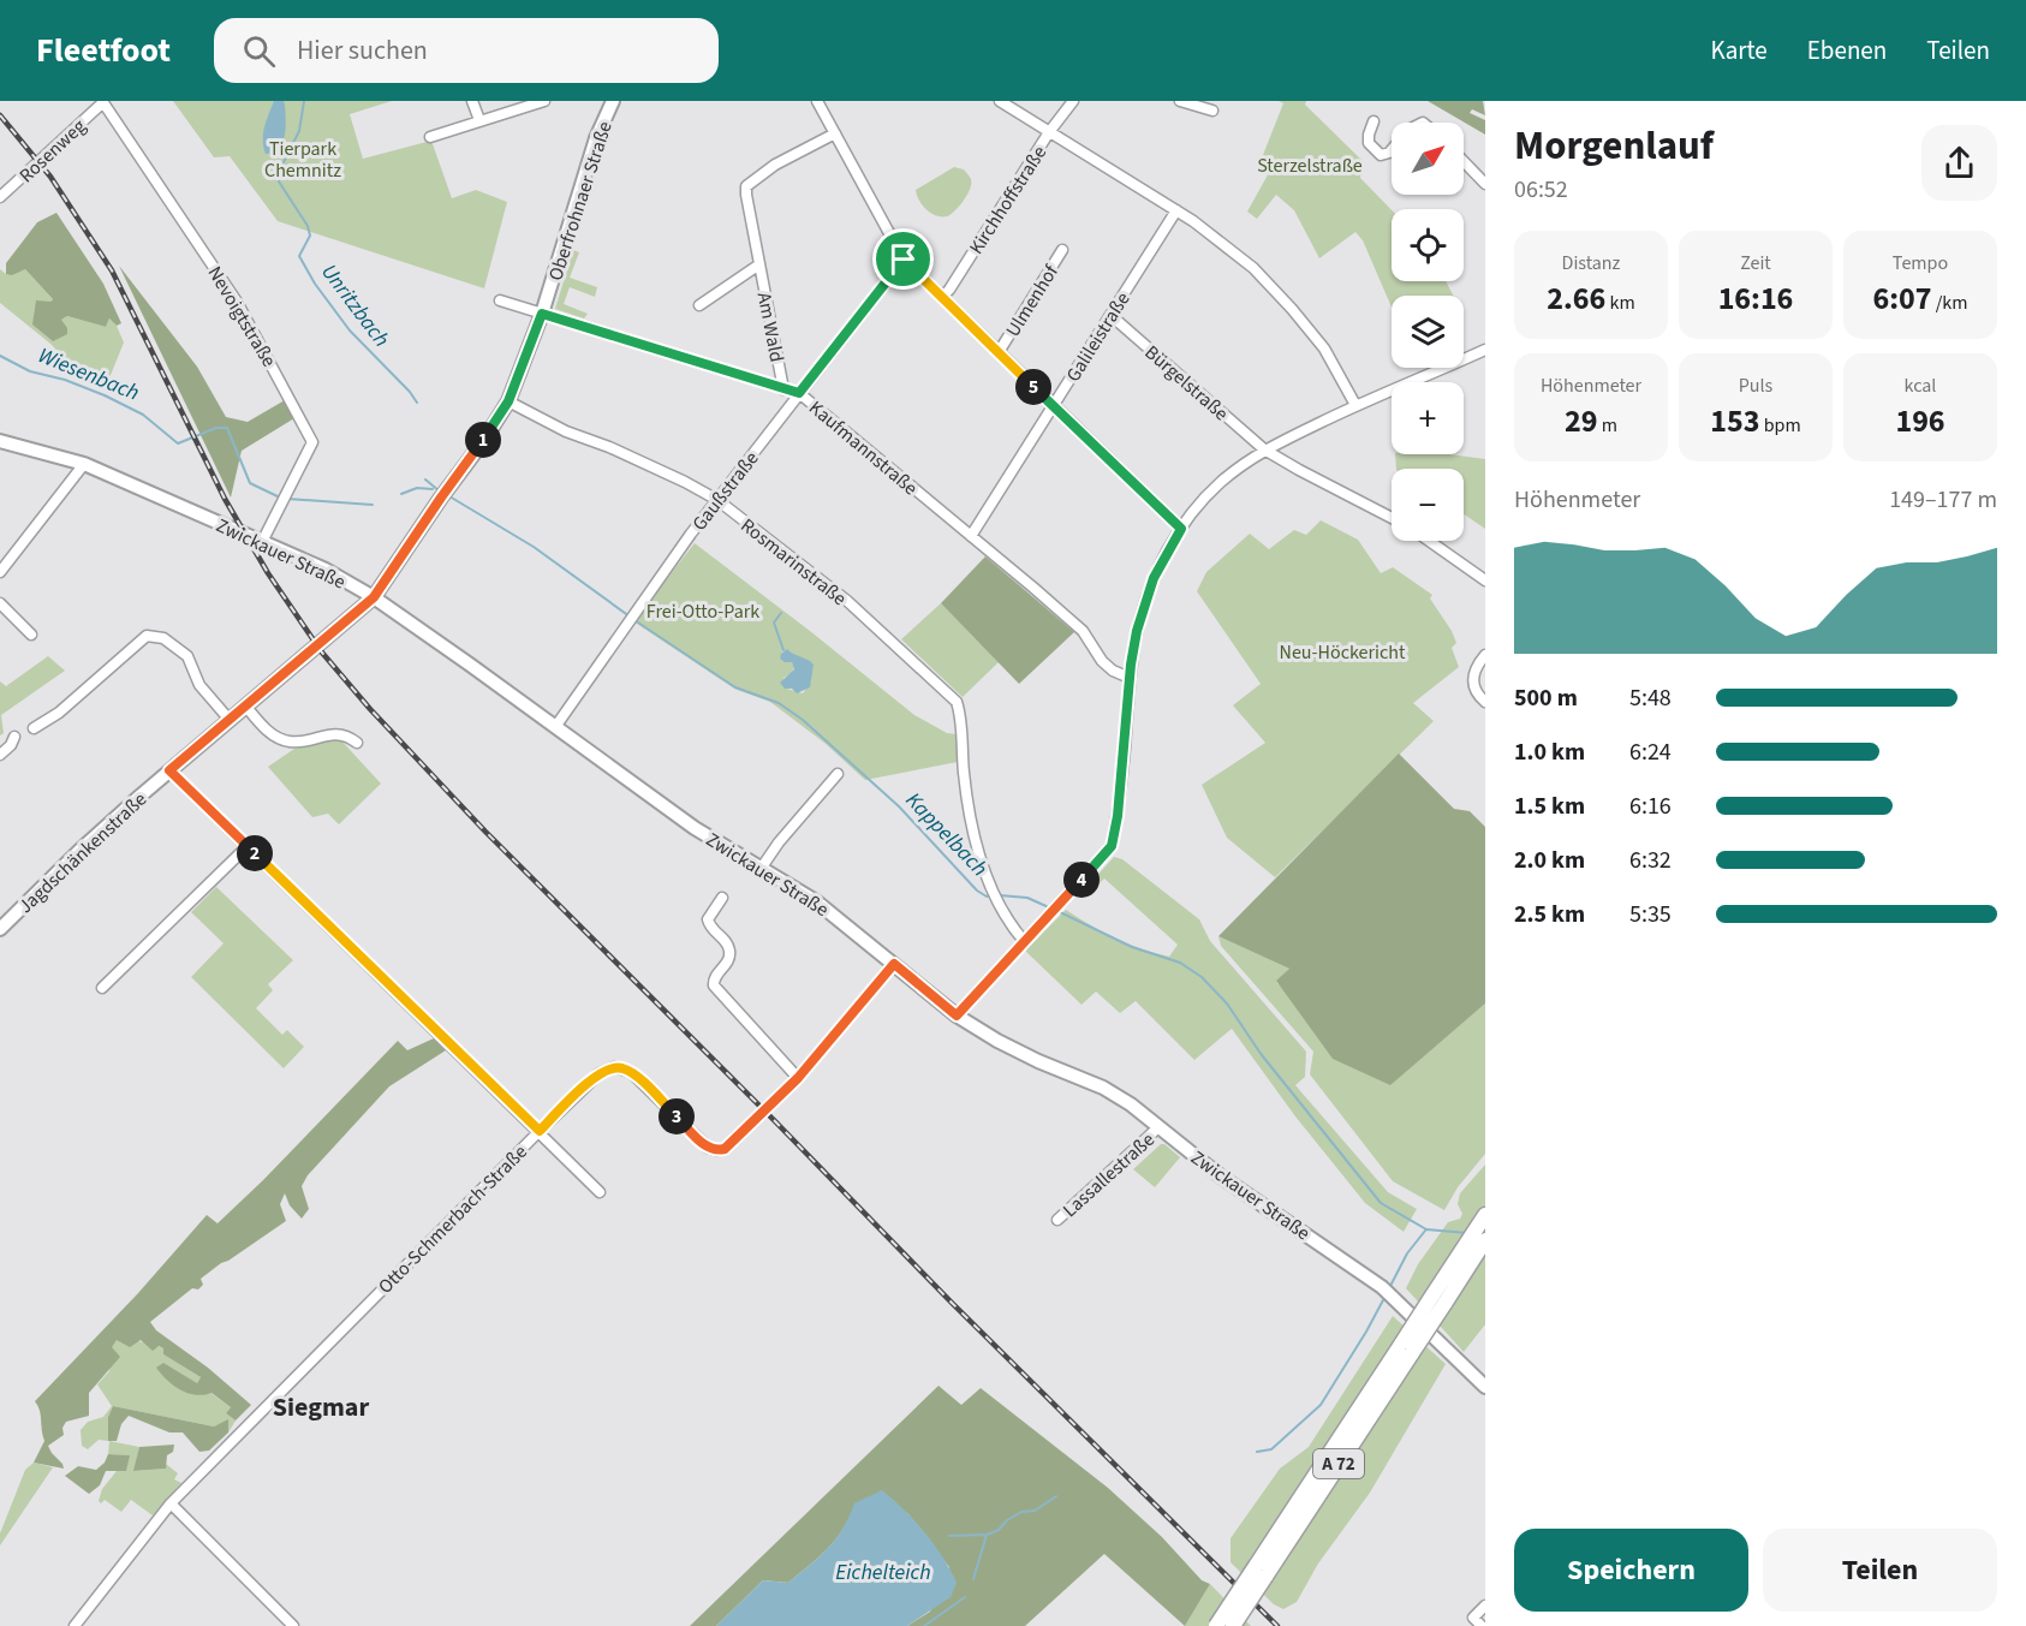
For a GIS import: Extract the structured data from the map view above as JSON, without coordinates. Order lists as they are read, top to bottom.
{
  "streets": {
    "highway": ["A 72"],
    "main road": ["Oberfrohnaer Straße", "Zwickauer Straße", "Jagdschänkenstraße"],
    "street": [
      "Rosenweg",
      "Kirchhoffstraße",
      "Ulmenhof",
      "Nevoigtstraße",
      "Am Wald",
      "Galileistraße",
      "Bürgelstraße",
      "Kaufmannstraße",
      "Gaußstraße",
      "Rosmarinstraße",
      "Lassallestraße",
      "Otto-Schmerbach-Straße"
    ]
  },
  "crossings": [
    ["Rosenweg", "Nevoigtstraße"],
    ["Oberfrohnaer Straße", "Kaufmannstraße"],
    ["Oberfrohnaer Straße", "Zwickauer Straße"],
    ["Oberfrohnaer Straße", "Rosmarinstraße"],
    ["Oberfrohnaer Straße", "Jagdschänkenstraße"],
    ["Nevoigtstraße", "Zwickauer Straße"],
    ["Am Wald", "Kaufmannstraße"],
    ["Galileistraße", "Bürgelstraße"],
    ["Galileistraße", "Kaufmannstraße"],
    ["Kaufmannstraße", "Gaußstraße"],
    ["Gaußstraße", "Zwickauer Straße"],
    ["Gaußstraße", "Rosmarinstraße"],
    ["Zwickauer Straße", "Jagdschänkenstraße"],
    ["Zwickauer Straße", "Lassallestraße"],
    ["Zwickauer Straße", "Otto-Schmerbach-Straße"]
  ],
  "districts": ["Siegmar"],
  "water": [
    "Unritzbach",
    "Wiesenbach",
    "Kappelbach",
    "Eichelteich"
  ],
  "parks": [
    "Tierpark Chemnitz",
    "Sterzelstraße",
    "Frei-Otto-Park",
    "Neu-Höckericht"
  ],
  "north": "top right",
  "page": {
    "header": "Fleetfoot",
    "search": "Hier suchen",
    "nav": ["Karte", "Ebenen", "Teilen"],
    "heading": ["Morgenlauf", "06:52"],
    "map_buttons": ["+", "−"],
    "stats": [
      ["Distanz", "2.66 km"],
      ["Zeit", "16:16"],
      ["Tempo", "6:07 /km"],
      ["Höhenmeter", "29 m"],
      ["Puls", "153 bpm"],
      ["kcal", "196"]
    ],
    "pins": [
      "5",
      "1",
      "2",
      "4",
      "3"
    ],
    "chart": ["Höhenmeter", "149–177 m"],
    "list": [
      {
        "name": "500 m",
        "note": "5:48"
      },
      {
        "name": "1.0 km",
        "note": "6:24"
      },
      {
        "name": "1.5 km",
        "note": "6:16"
      },
      {
        "name": "2.0 km",
        "note": "6:32"
      },
      {
        "name": "2.5 km",
        "note": "5:35"
      }
    ],
    "buttons": ["Speichern", "Teilen"]
  }
}
